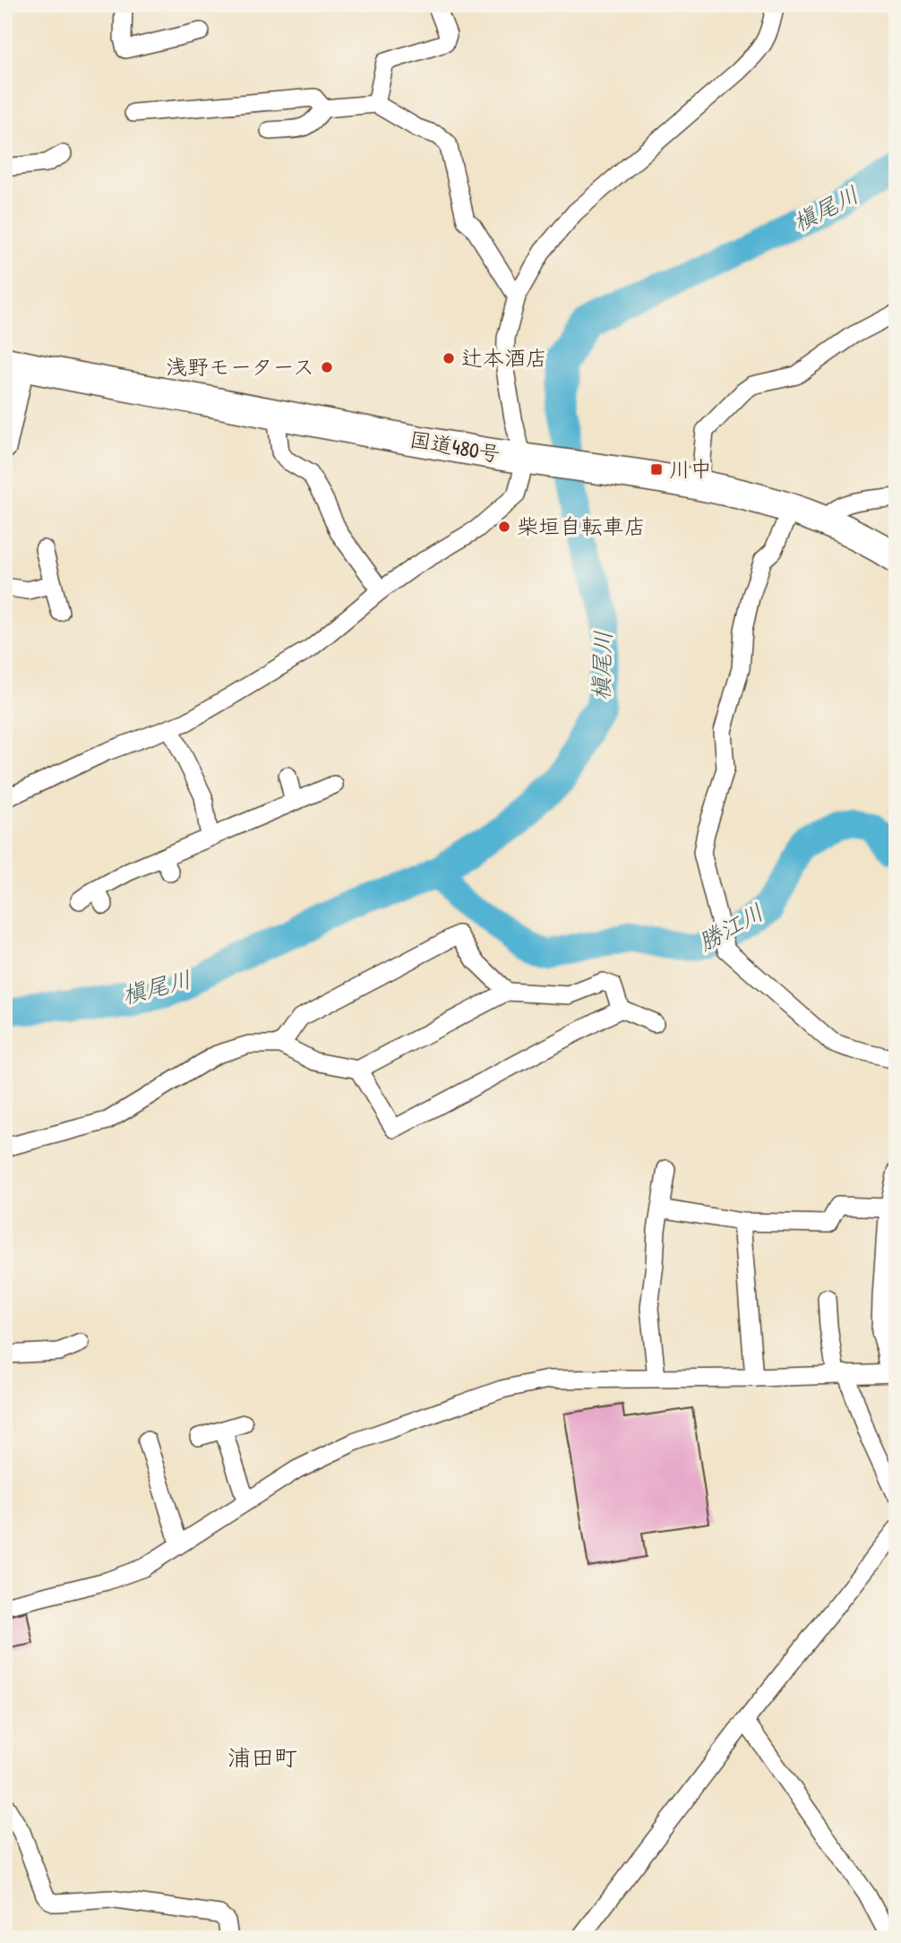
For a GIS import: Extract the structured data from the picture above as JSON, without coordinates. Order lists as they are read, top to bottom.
{
  "streets": {
    "highway": ["国道480号"]
  },
  "districts": ["浦田町"],
  "water": ["槇尾川", "勝江川"],
  "places": {
    "other": ["辻本酒店", "浅野モータース", "柴垣自転車店"],
    "transit": ["川中"]
  }
}
